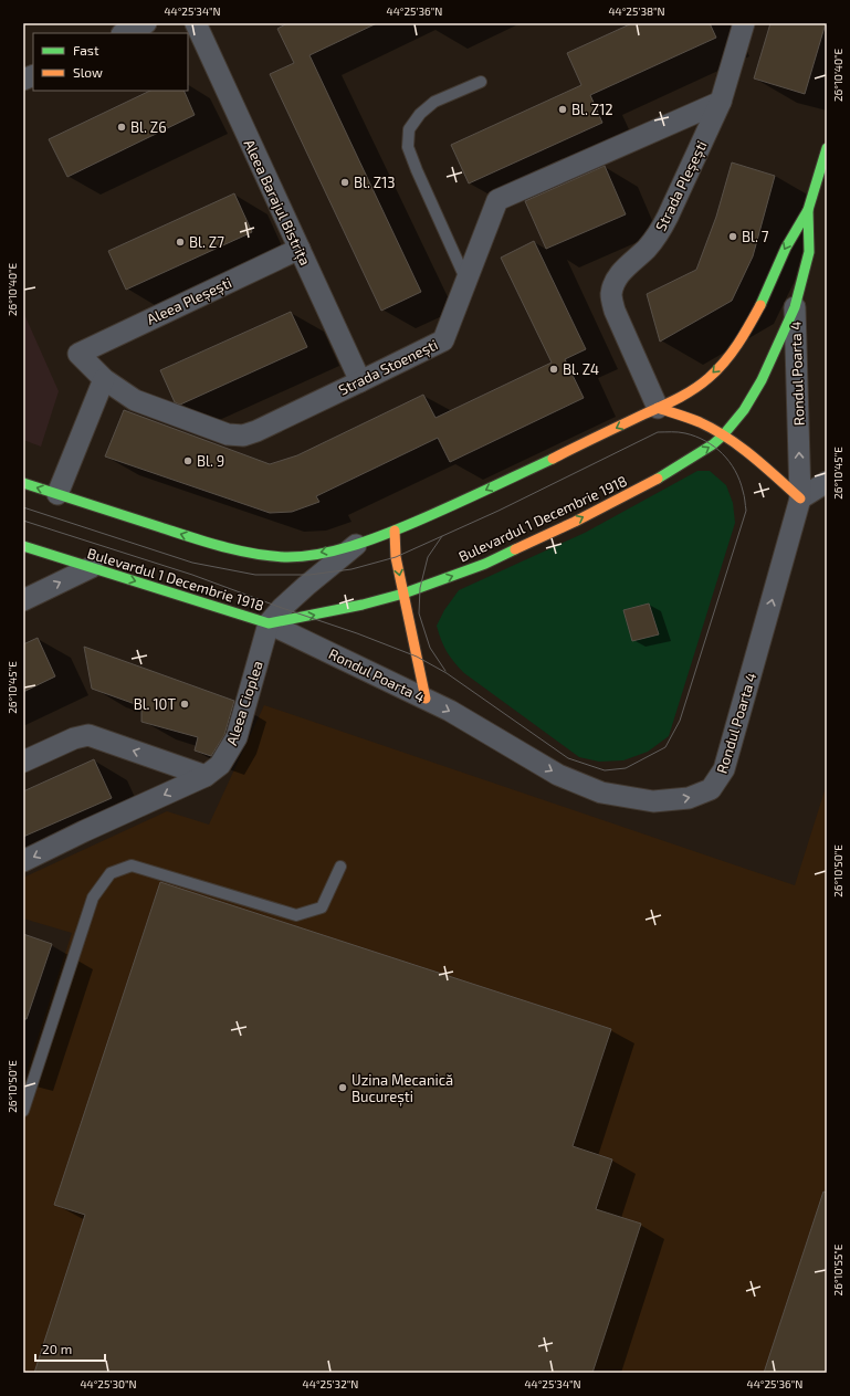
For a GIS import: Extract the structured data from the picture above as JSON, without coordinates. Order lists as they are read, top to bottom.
{
  "streets": {
    "main road": ["Bulevardul 1 Decembrie 1918"],
    "street": [
      "Strada Pleșești",
      "Aleea Barajul Bistrița",
      "Aleea Pleșești",
      "Strada Stoenești",
      "Rondul Poarta 4",
      "Aleea Cioplea"
    ]
  },
  "crossings": [
    ["Strada Pleșești", "Strada Stoenești"],
    ["Strada Pleșești", "Bulevardul 1 Decembrie 1918"],
    ["Aleea Barajul Bistrița", "Aleea Pleșești"],
    ["Aleea Barajul Bistrița", "Strada Stoenești"],
    ["Aleea Pleșești", "Strada Stoenești"],
    ["Rondul Poarta 4", "Bulevardul 1 Decembrie 1918"],
    ["Rondul Poarta 4", "Aleea Cioplea"],
    ["Bulevardul 1 Decembrie 1918", "Aleea Cioplea"]
  ],
  "one_way": ["Aleea Cioplea"],
  "places": [
    "Bl. Z12",
    "Bl. Z6",
    "Bl. Z13",
    "Bl. 7",
    "Bl. Z7",
    "Bl. Z4",
    "Bl. 9",
    "Bl. 10T",
    "Uzina Mecanică București"
  ],
  "legend": ["Fast", "Slow"],
  "scale_bar": "20 m",
  "coordinates": [
    "44°25'34\"N",
    "44°25'36\"N",
    "44°25'38\"N",
    "26°10'40\"E",
    "26°10'45\"E",
    "26°10'50\"E",
    "26°10'55\"E",
    "44°25'30\"N",
    "44°25'32\"N"
  ]
}
